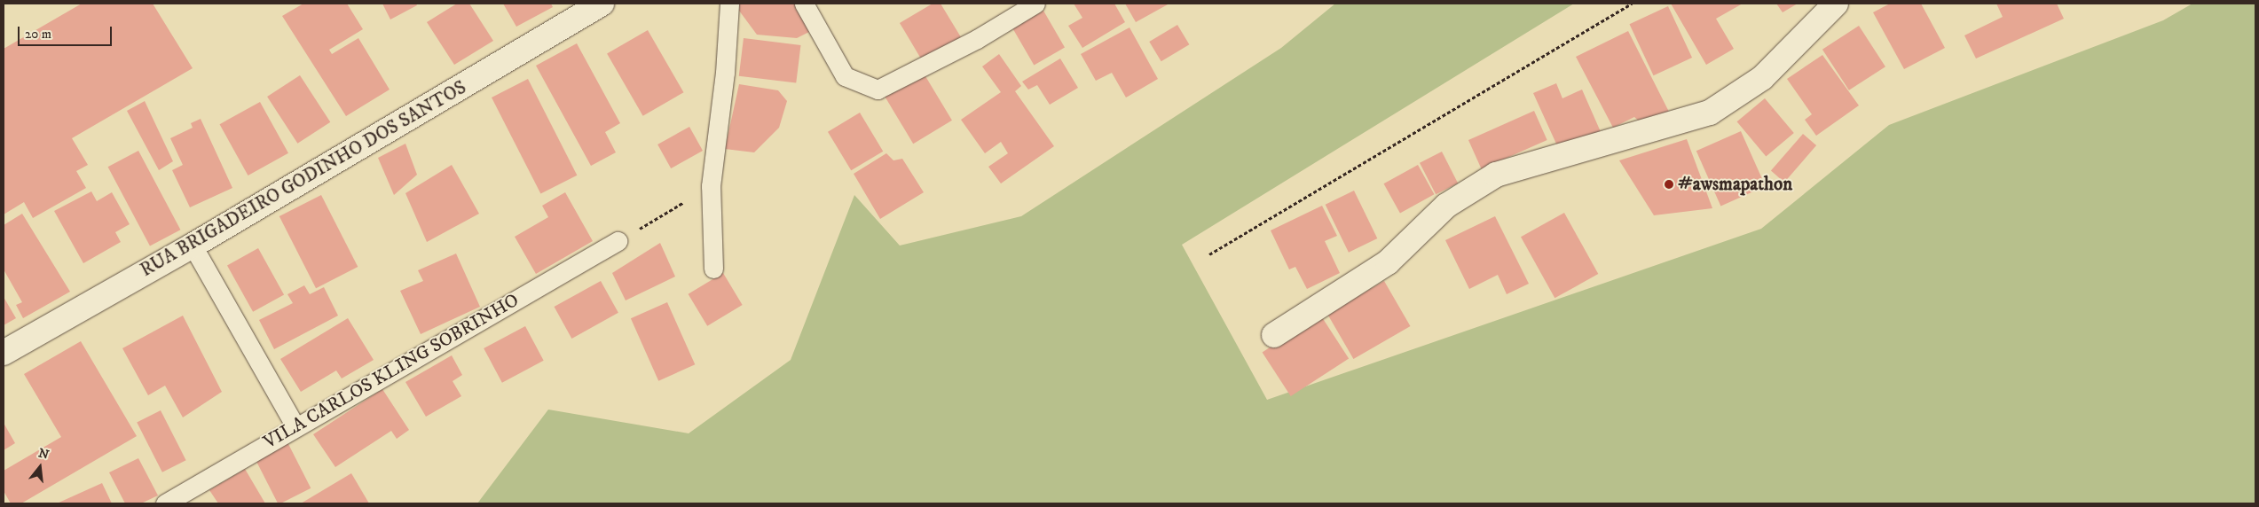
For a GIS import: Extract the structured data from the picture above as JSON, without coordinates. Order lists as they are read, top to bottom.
{
  "streets": {
    "street": ["RUA BRIGADEIRO GODINHO DOS SANTOS"],
    "lane": ["VILA CARLOS KLING SOBRINHO"]
  },
  "places": ["#awsmapathon"],
  "scale_bar": "20 m",
  "north": "top"
}
